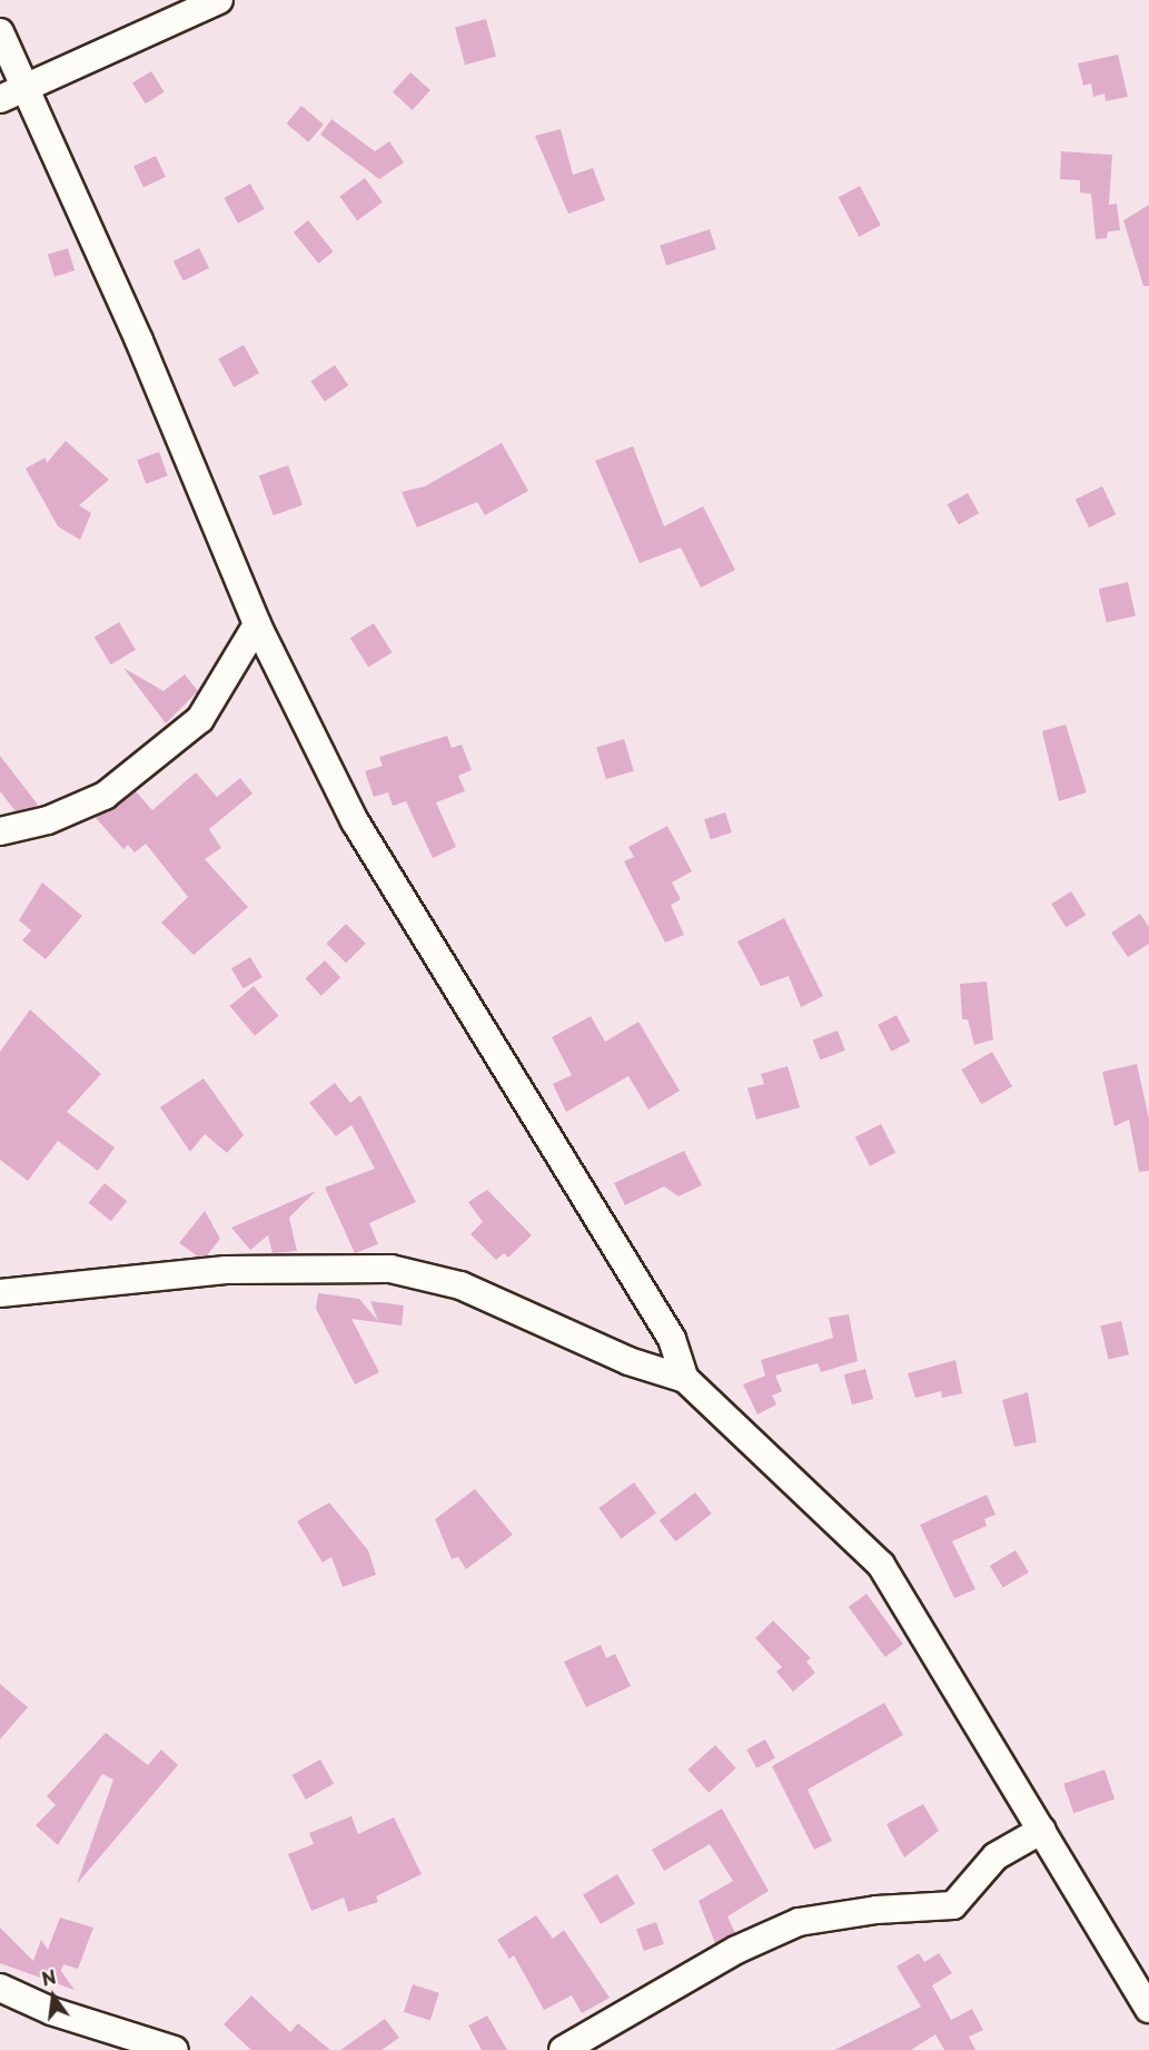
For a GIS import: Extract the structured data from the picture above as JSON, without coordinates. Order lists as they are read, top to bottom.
{
  "north": "top"
}
